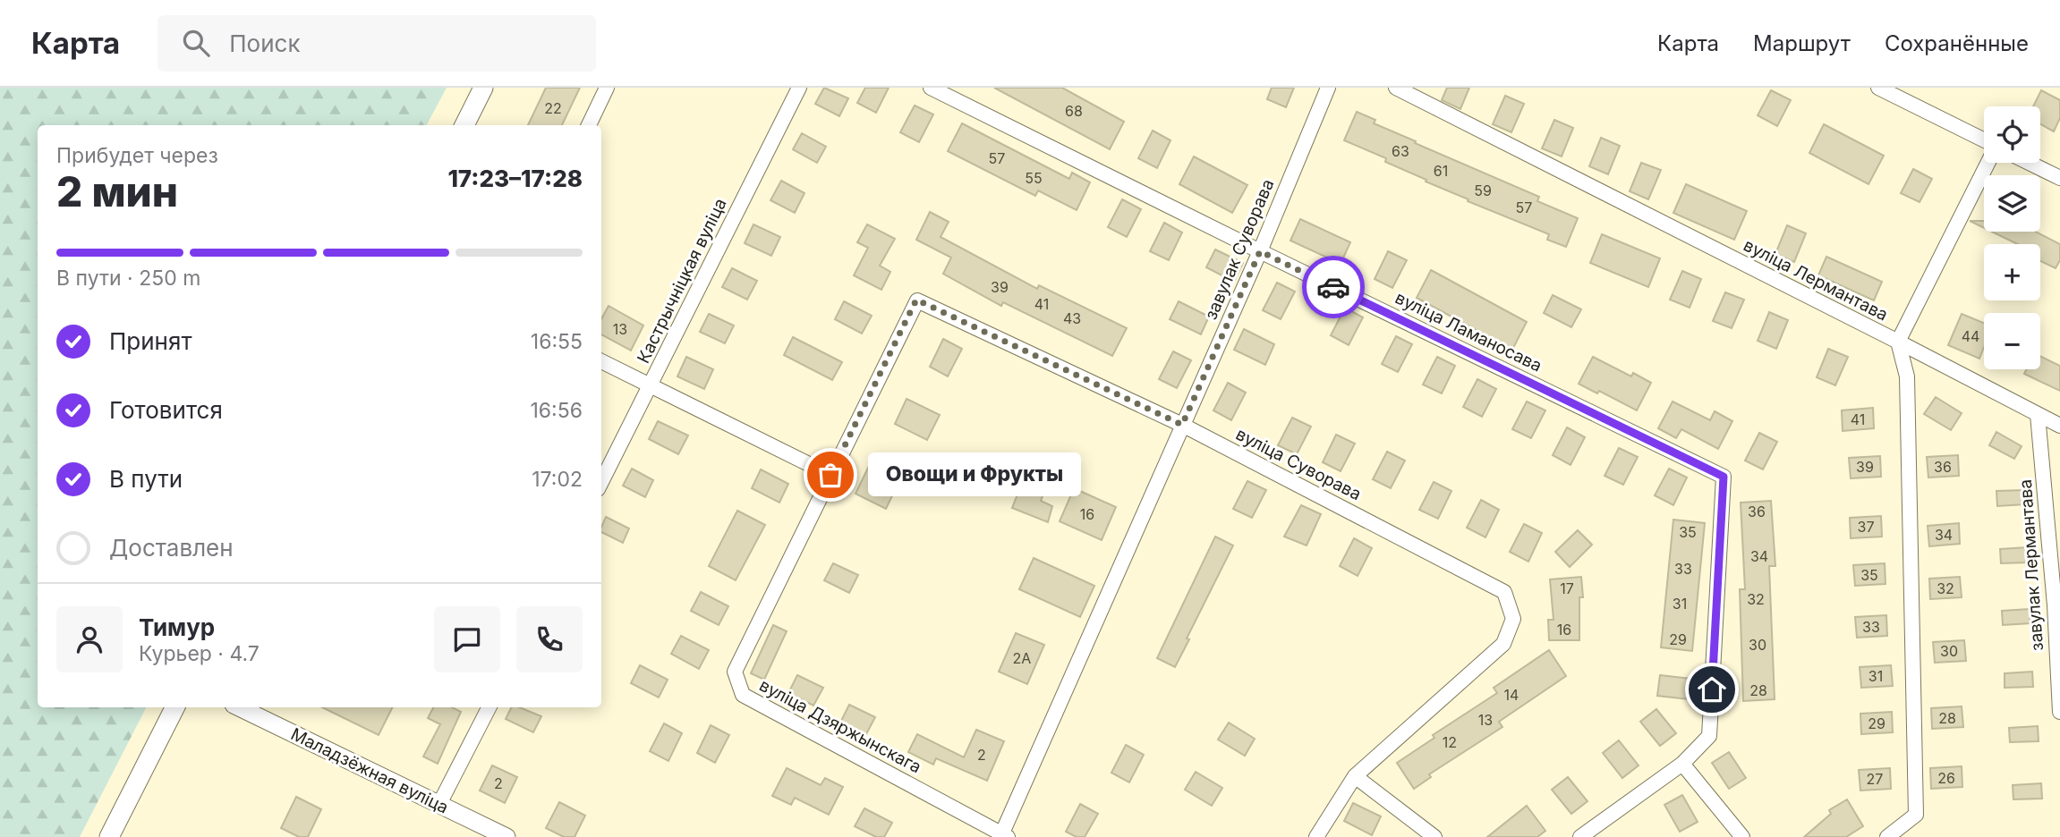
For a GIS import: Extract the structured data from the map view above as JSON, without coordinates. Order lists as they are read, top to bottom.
{
  "streets": {
    "street": [
      "завулак Суворава",
      "вуліца Лермантава",
      "Кастрычніцкая вуліца",
      "вуліца Ламаносава",
      "вуліца Суворава",
      "завулак Лермантава",
      "вуліца Дзяржынскага",
      "Маладзёжная вуліца"
    ]
  },
  "crossings": [
    ["завулак Суворава", "вуліца Ламаносава"],
    ["завулак Суворава", "вуліца Суворава"],
    ["завулак Суворава", "вуліца Дзяржынскага"],
    ["вуліца Суворава", "вуліца Дзяржынскага"]
  ],
  "places": ["Овощи и Фрукты"],
  "house_numbers": [
    "22",
    "68",
    "63",
    "57",
    "61",
    "55",
    "59",
    "57",
    "39",
    "41",
    "43",
    "13",
    "44",
    "41",
    "39",
    "36",
    "36",
    "16",
    "37",
    "35",
    "34",
    "34",
    "33",
    "35",
    "17",
    "32",
    "32",
    "31",
    "33",
    "16",
    "29",
    "30",
    "30",
    "2А",
    "31",
    "28",
    "14",
    "28",
    "13",
    "29",
    "12",
    "2",
    "26",
    "27",
    "2"
  ],
  "page": {
    "header": "Карта",
    "search": "Поиск",
    "nav": ["Карта", "Маршрут", "Сохранённые"],
    "map_buttons": ["+", "−"],
    "heading": ["2 мин", "Прибудет через", "17:23–17:28"],
    "panel": ["Тимур", "Курьер · 4.7"],
    "bar": "В пути · 250 m",
    "list": [
      ["Принят", "16:55"],
      ["Готовится", "16:56"],
      ["В пути", "17:02"],
      "Доставлен"
    ],
    "bubble": "Овощи и Фрукты"
  }
}
